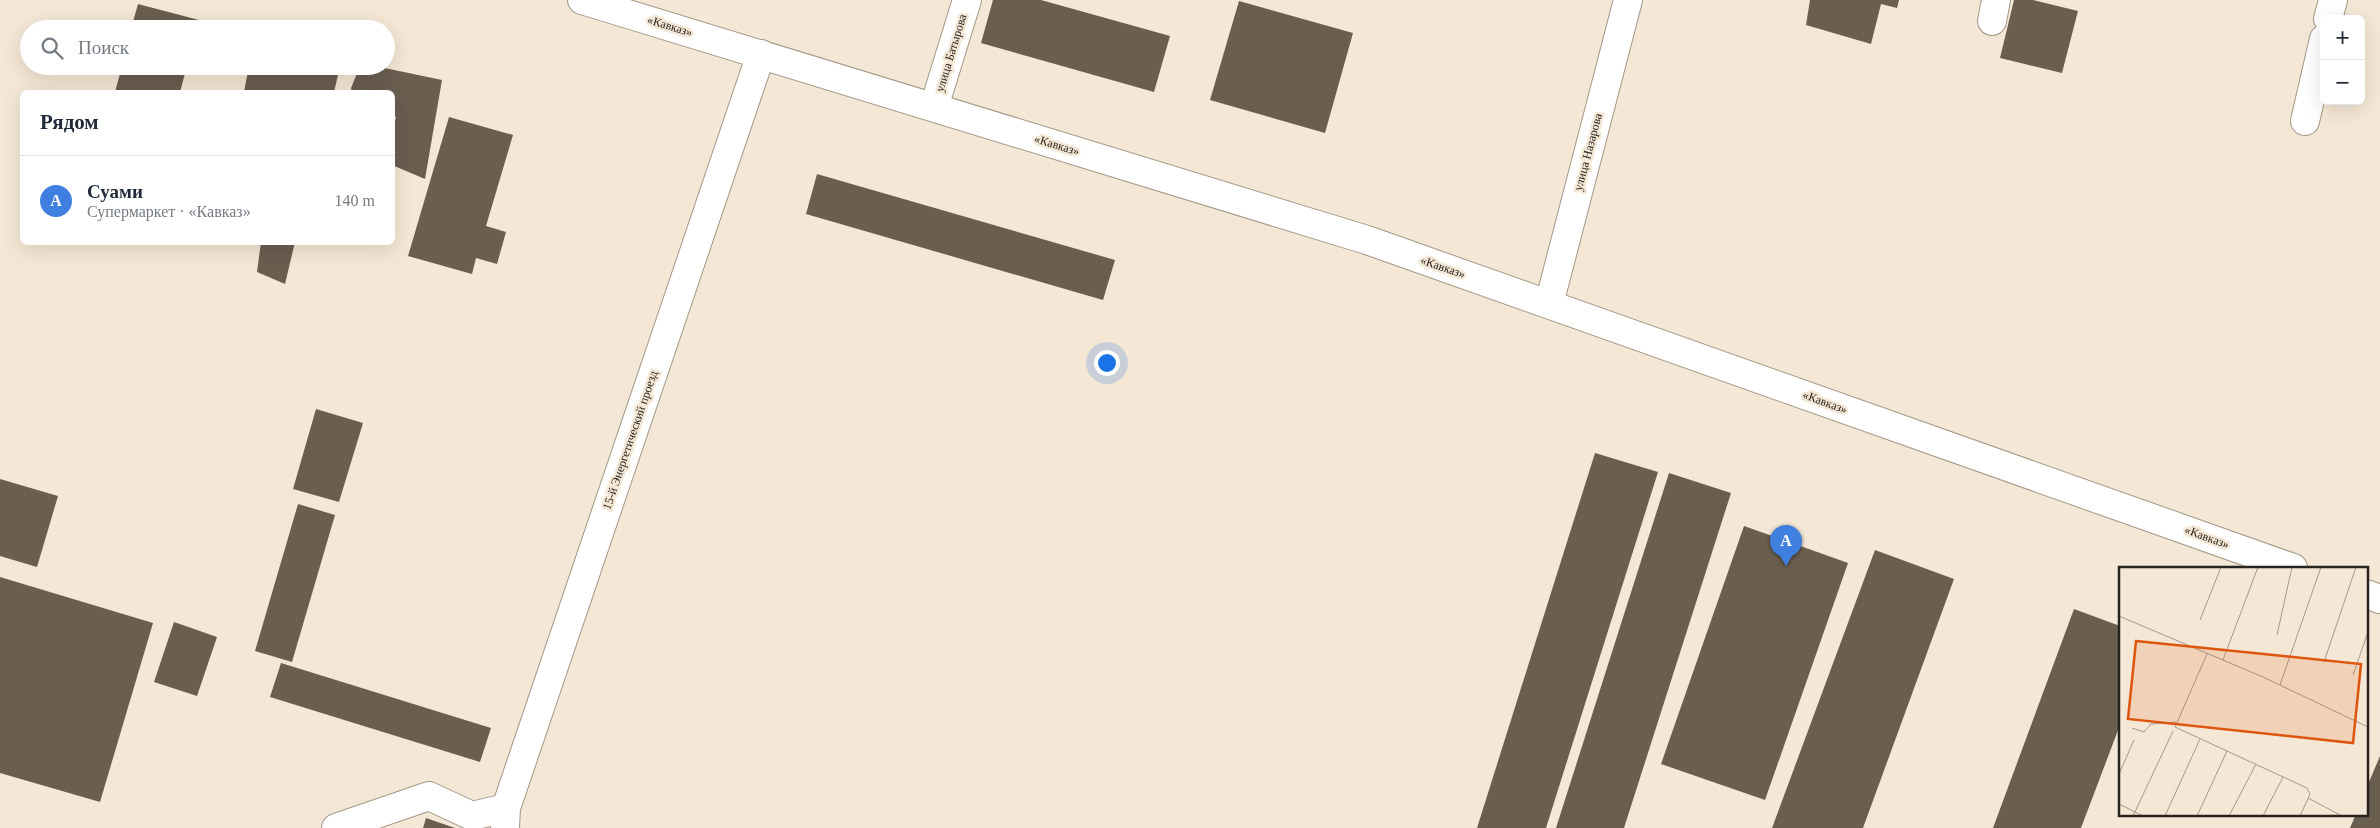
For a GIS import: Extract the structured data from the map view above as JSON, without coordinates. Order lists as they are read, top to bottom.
{
  "streets": {
    "main road": [
      "«Кавказ»",
      "улица Батырова",
      "улица Назарова",
      "15-й Энергетический проезд"
    ]
  },
  "crossings": [
    ["«Кавказ»", "улица Батырова"],
    ["«Кавказ»", "улица Назарова"],
    ["«Кавказ»", "15-й Энергетический проезд"]
  ],
  "page": {
    "map_buttons": ["+", "−"],
    "search": "Поиск",
    "heading": "Рядом",
    "list": [
      {
        "mark": "A",
        "name": "Суами",
        "note": "Супермаркет · «Кавказ»",
        "value": "140 m"
      }
    ],
    "pins": "A"
  }
}
